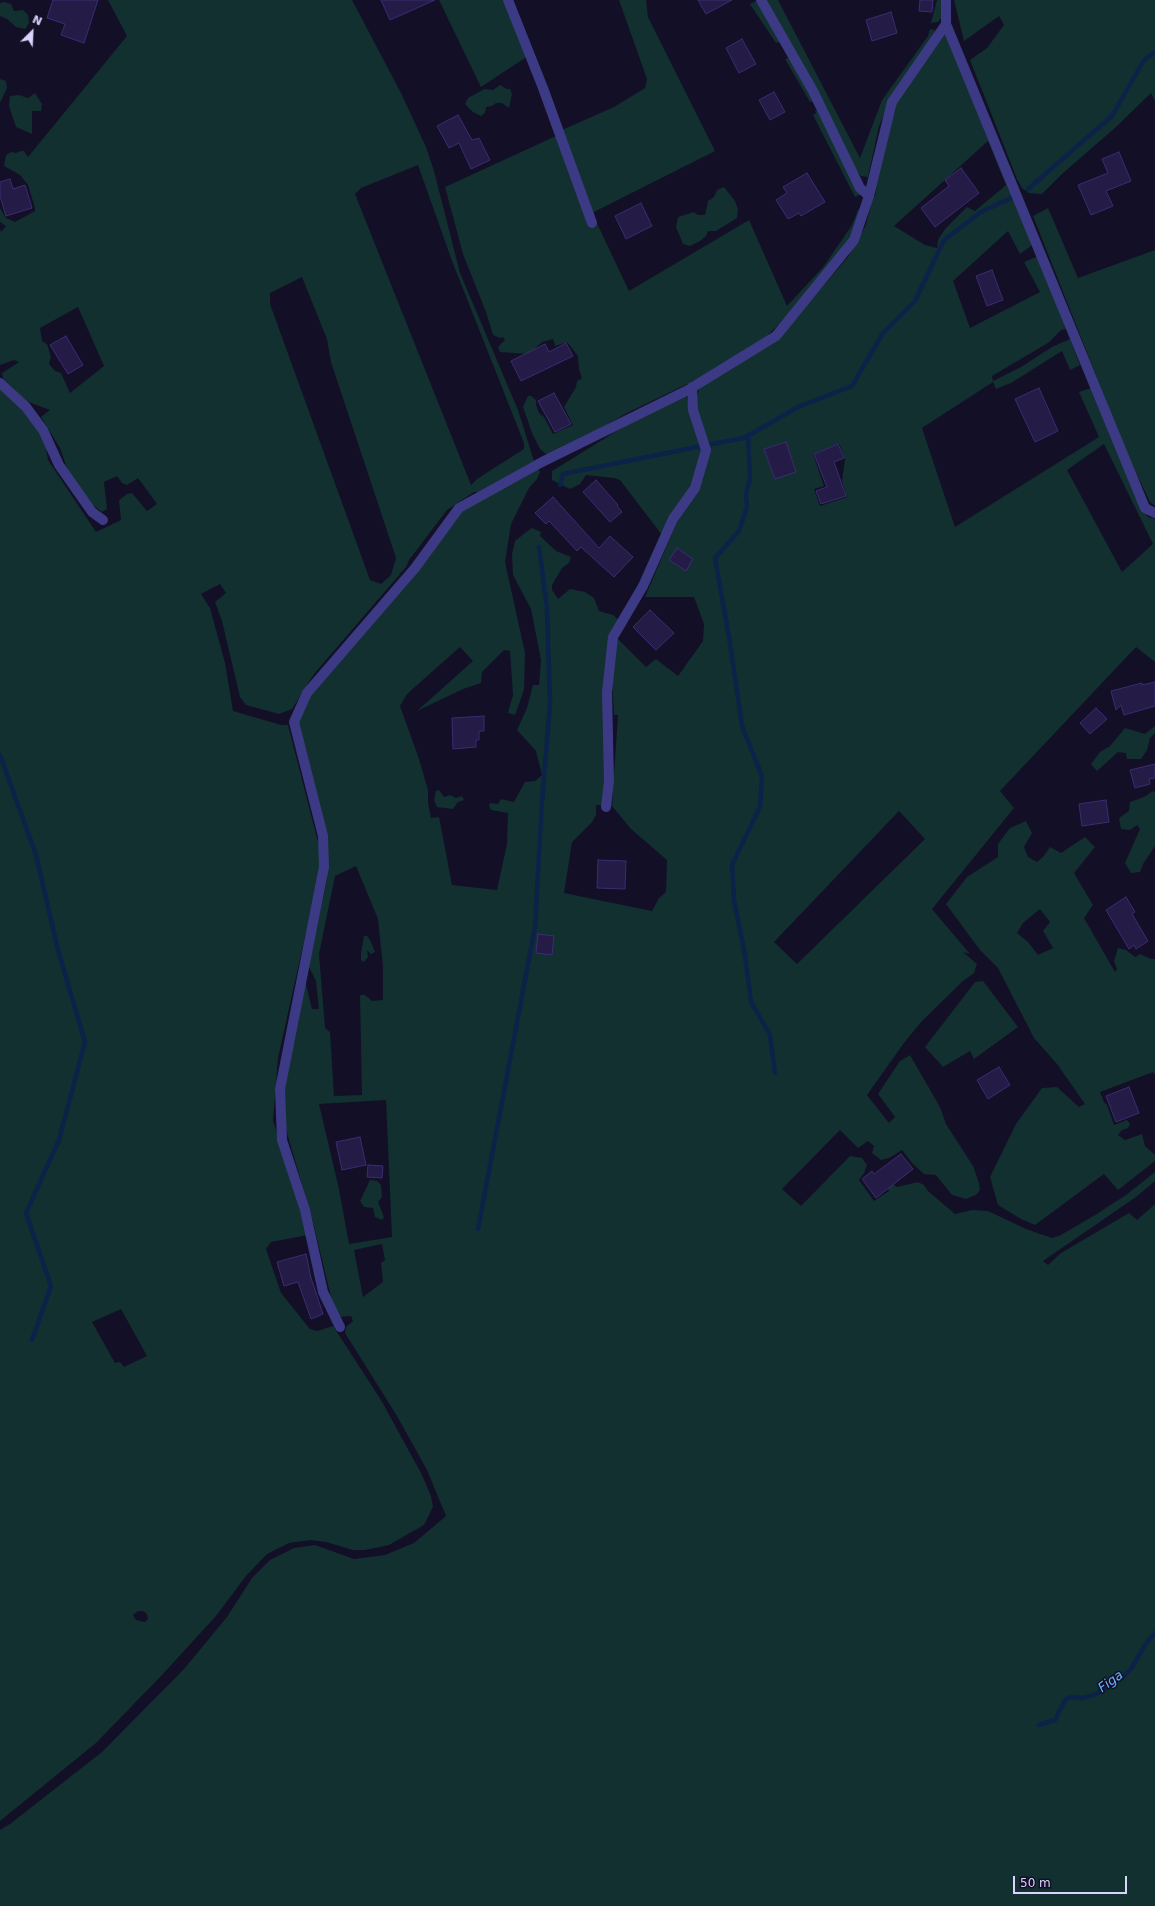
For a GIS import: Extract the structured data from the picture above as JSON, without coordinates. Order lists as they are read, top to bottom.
{
  "water": ["Figa"],
  "scale_bar": "50 m",
  "north": "top right"
}
